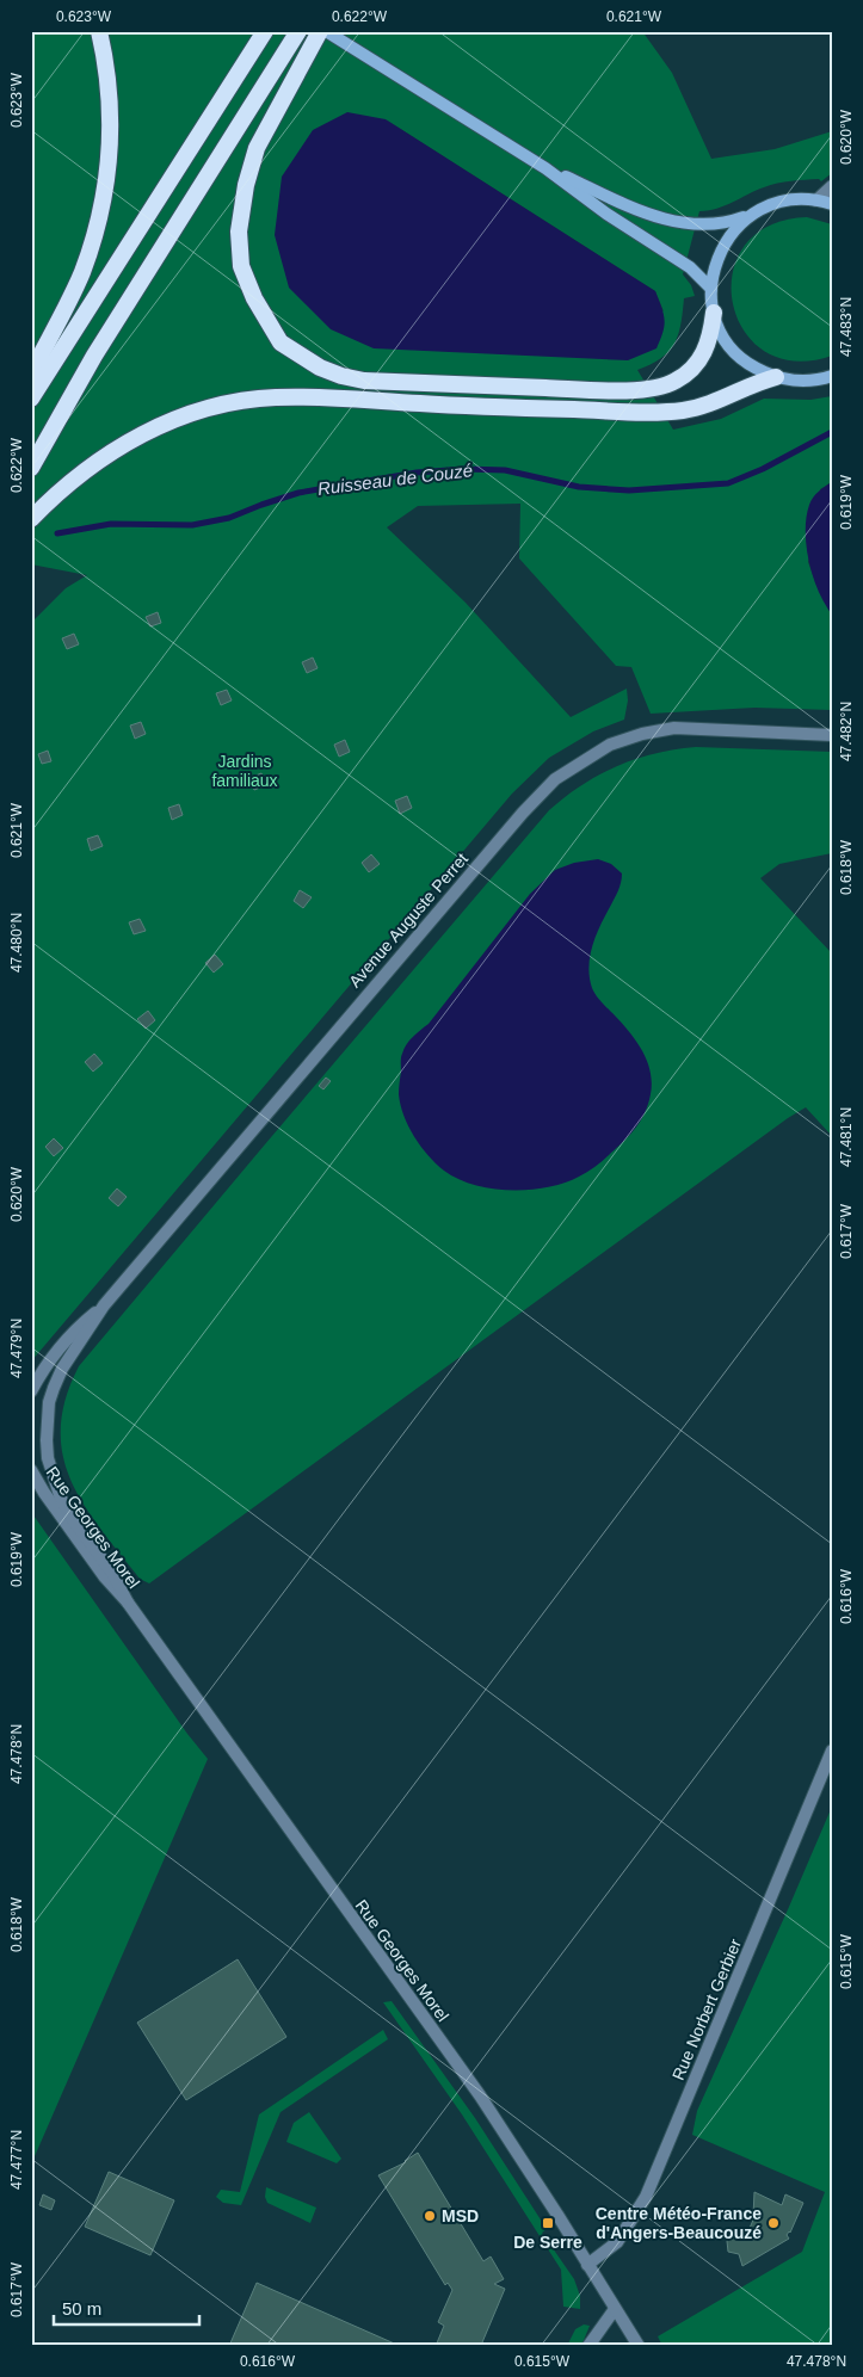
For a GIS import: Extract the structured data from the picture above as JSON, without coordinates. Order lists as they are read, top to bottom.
{
  "streets": {
    "street": ["Avenue Auguste Perret", "Rue Georges Morel", "Rue Norbert Gerbier"]
  },
  "crossings": [
    ["Avenue Auguste Perret", "Rue Georges Morel"],
    ["Rue Georges Morel", "Rue Norbert Gerbier"]
  ],
  "water": ["Ruisseau de Couzé"],
  "parks": ["Jardins familiaux"],
  "places": {
    "other": ["MSD", "Centre Météo-France d'Angers-Beaucouzé"],
    "transit": ["De Serre"]
  },
  "scale_bar": "50 m",
  "coordinates": [
    "0.623°W",
    "0.622°W",
    "0.621°W",
    "0.620°W",
    "47.483°N",
    "0.619°W",
    "47.482°N",
    "0.618°W",
    "47.480°N",
    "47.481°N",
    "0.617°W",
    "47.479°N",
    "0.616°W",
    "47.478°N",
    "0.615°W",
    "47.477°N"
  ]
}
